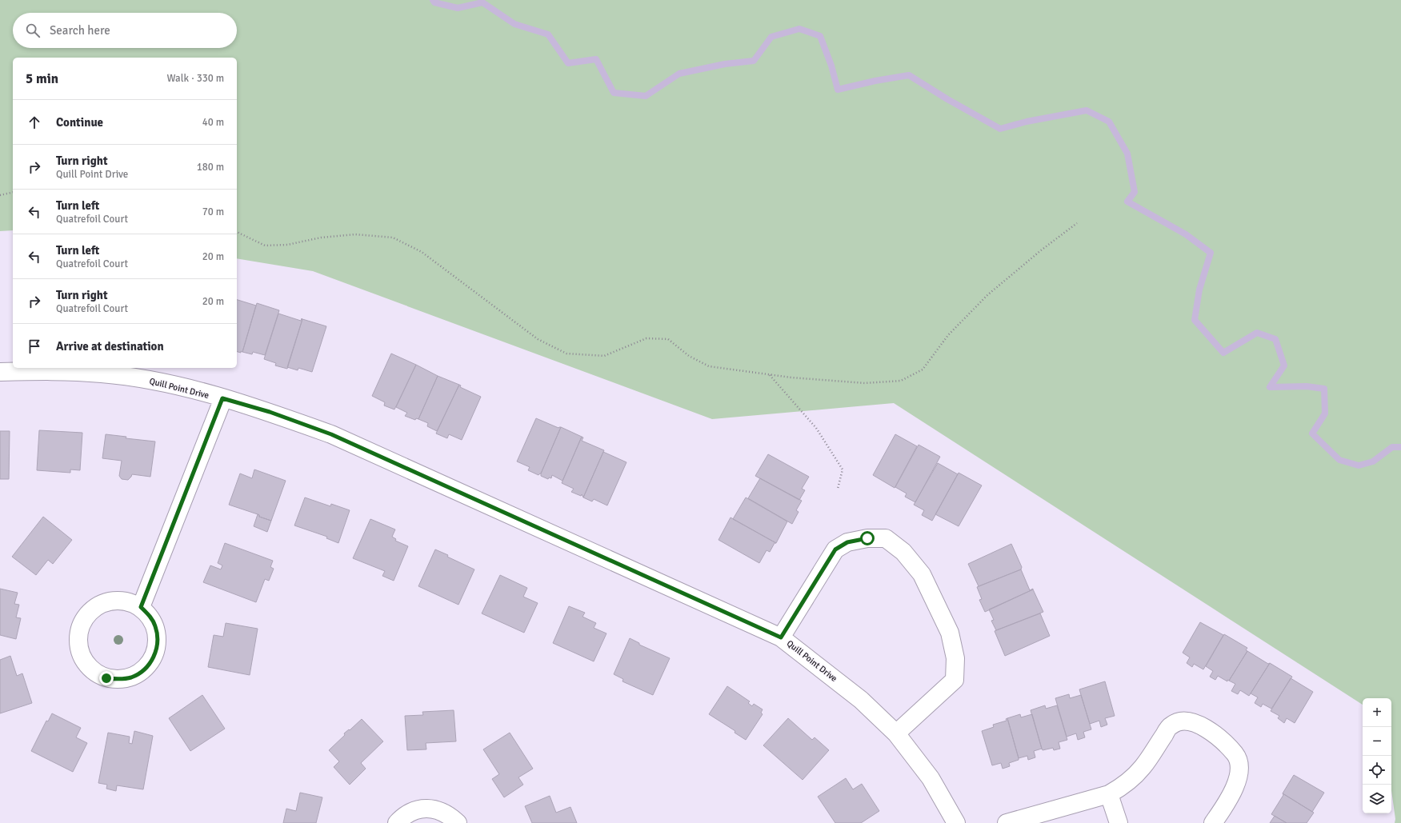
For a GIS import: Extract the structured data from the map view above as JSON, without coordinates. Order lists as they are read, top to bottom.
{
  "streets": {
    "street": ["Quill Point Drive"]
  },
  "page": {
    "search": "Search here",
    "heading": ["5 min", "Walk · 330 m"],
    "list": [
      ["Continue", "40 m"],
      ["Turn right", "Quill Point Drive", "180 m"],
      ["Turn left", "Quatrefoil Court", "70 m"],
      ["Turn left", "Quatrefoil Court", "20 m"],
      ["Turn right", "Quatrefoil Court", "20 m"],
      "Arrive at destination"
    ],
    "map_buttons": ["+", "−"]
  }
}
